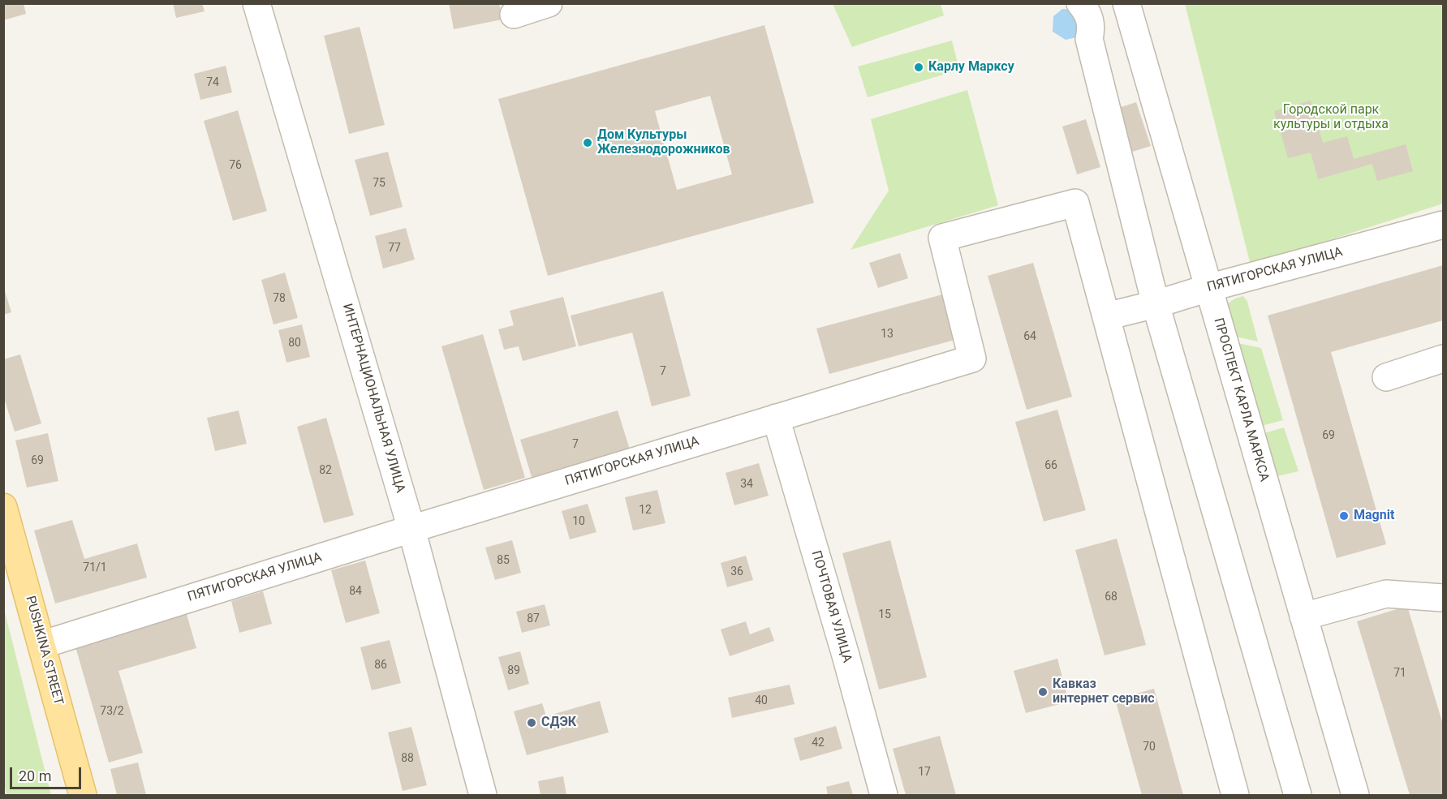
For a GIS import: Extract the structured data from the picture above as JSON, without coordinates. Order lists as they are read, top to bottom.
{
  "streets": {
    "main road": ["PUSHKINA STREET"],
    "street": [
      "ПЯТИГОРСКАЯ УЛИЦА",
      "ИНТЕРНАЦИОНАЛЬНАЯ УЛИЦА",
      "ПРОСПЕКТ КАРЛА МАРКСА",
      "ПОЧТОВАЯ УЛИЦА"
    ]
  },
  "crossings": [
    ["ПЯТИГОРСКАЯ УЛИЦА", "ИНТЕРНАЦИОНАЛЬНАЯ УЛИЦА"],
    ["ПЯТИГОРСКАЯ УЛИЦА", "ПРОСПЕКТ КАРЛА МАРКСА"],
    ["ПЯТИГОРСКАЯ УЛИЦА", "ПОЧТОВАЯ УЛИЦА"],
    ["ПЯТИГОРСКАЯ УЛИЦА", "PUSHKINA STREET"]
  ],
  "parks": ["Городской парк культуры и отдыха"],
  "places": [
    "Карлу Марксу",
    "Дом Культуры Железнодорожников",
    "Magnit",
    "Кавказ интернет сервис",
    "СДЭК"
  ],
  "house_numbers": [
    "74",
    "76",
    "75",
    "77",
    "78",
    "13",
    "64",
    "80",
    "7",
    "69",
    "7",
    "69",
    "66",
    "82",
    "34",
    "12",
    "10",
    "85",
    "71/1",
    "36",
    "84",
    "68",
    "15",
    "87",
    "86",
    "89",
    "71",
    "40",
    "73/2",
    "42",
    "70",
    "88",
    "17"
  ],
  "scale_bar": "20 m"
}
